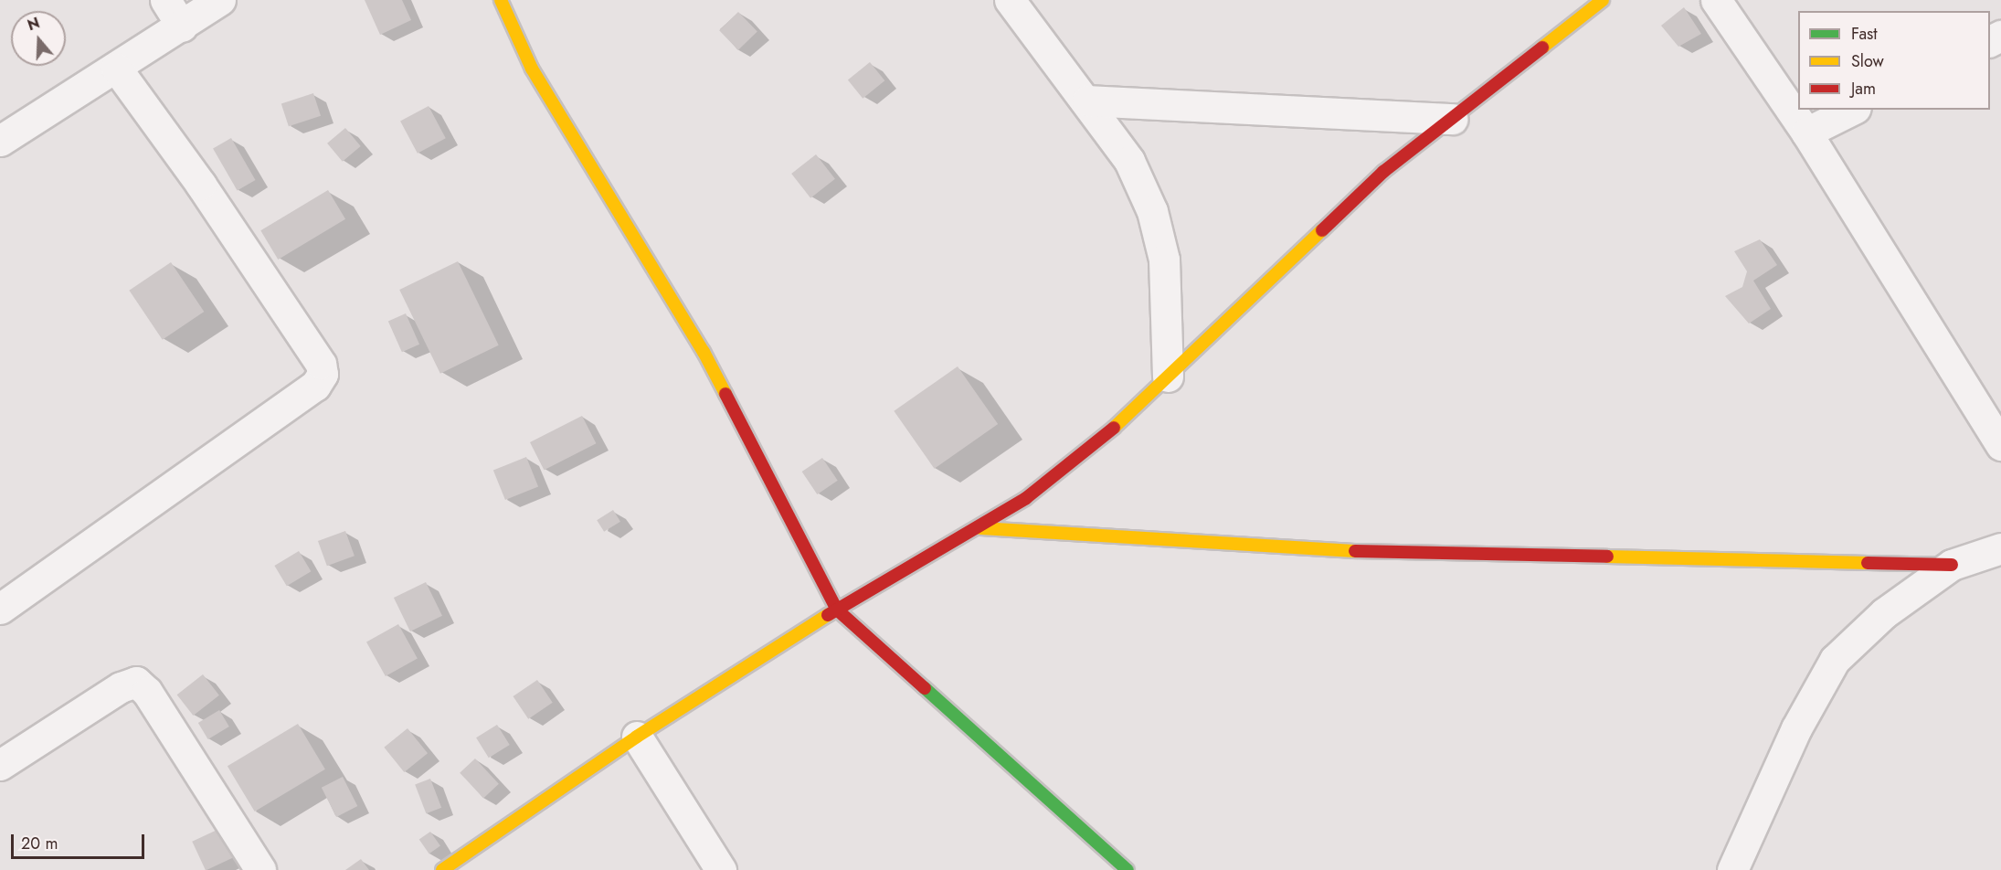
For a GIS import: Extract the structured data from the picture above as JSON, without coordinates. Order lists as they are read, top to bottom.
{
  "legend": ["Fast", "Slow", "Jam"],
  "scale_bar": "20 m",
  "north": "top"
}
